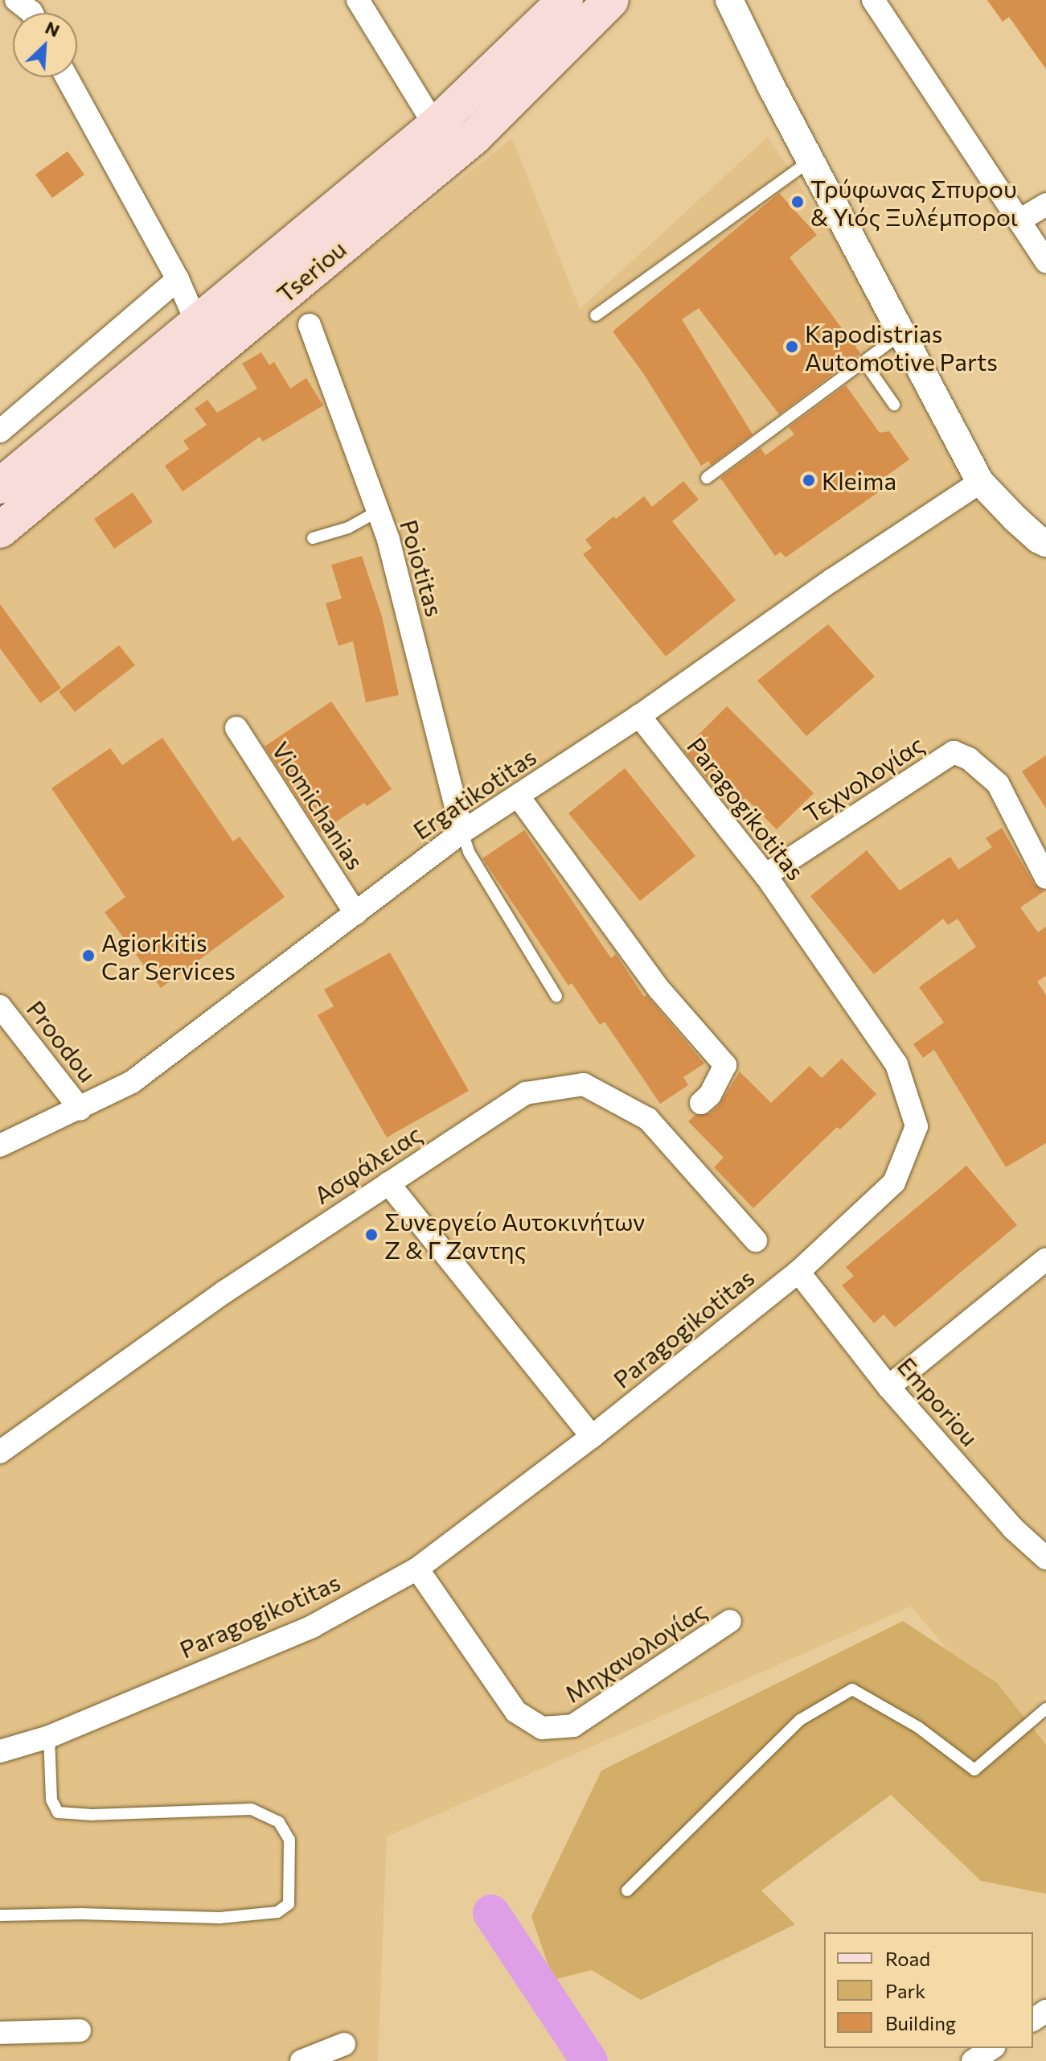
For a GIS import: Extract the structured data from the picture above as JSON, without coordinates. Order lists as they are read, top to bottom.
{
  "streets": {
    "main road": ["Tseriou"],
    "street": [
      "Poiotitas",
      "Τεχνολογίας",
      "Ergatikotitas",
      "Viomichanias",
      "Paragogikotitas",
      "Proodou",
      "Ασφάλειας",
      "Emporiou",
      "Μηχανολογίας"
    ]
  },
  "crossings": [
    ["Poiotitas", "Ergatikotitas"],
    ["Τεχνολογίας", "Paragogikotitas"],
    ["Ergatikotitas", "Viomichanias"],
    ["Ergatikotitas", "Paragogikotitas"],
    ["Ergatikotitas", "Proodou"],
    ["Paragogikotitas", "Emporiou"],
    ["Paragogikotitas", "Μηχανολογίας"]
  ],
  "places": [
    "Τρύφωνας Σπυρου & Υιός Ξυλέμποροι",
    "Kapodistrias Automotive Parts",
    "Kleima",
    "Agiorkitis Car Services",
    "Συνεργείο Αυτοκινήτων Ζ & Γ Ζαντης"
  ],
  "legend": ["Road", "Park", "Building"],
  "north": "top right"
}
